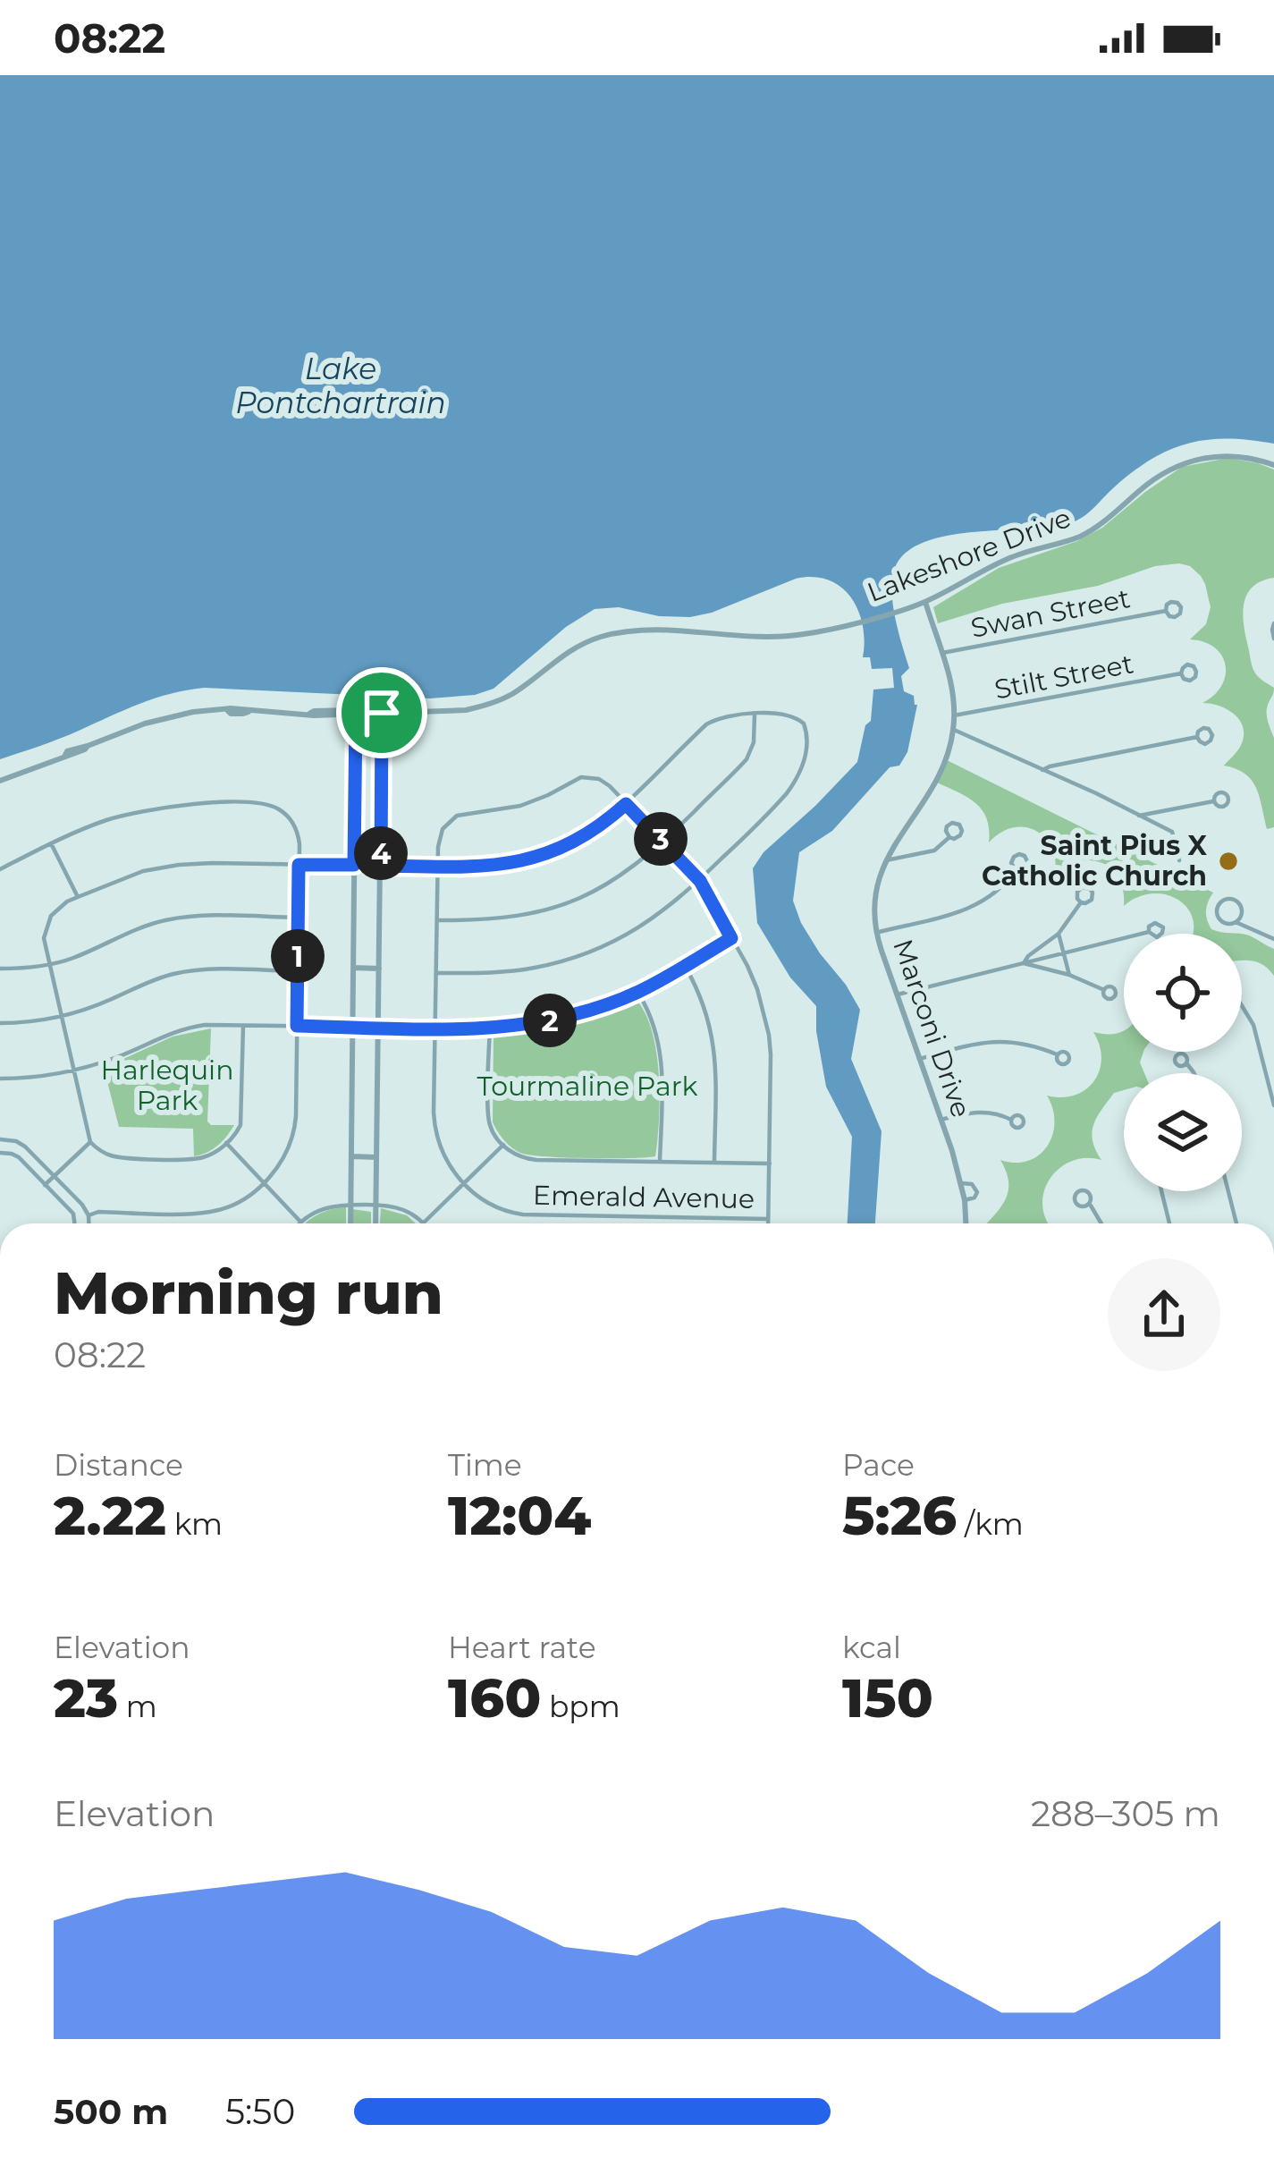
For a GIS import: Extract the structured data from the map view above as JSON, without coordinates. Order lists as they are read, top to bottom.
{
  "streets": {
    "street": [
      "Lakeshore Drive",
      "Swan Street",
      "Stilt Street",
      "Marconi Drive",
      "Emerald Avenue"
    ]
  },
  "crossings": [
    ["Lakeshore Drive", "Marconi Drive"],
    ["Swan Street", "Marconi Drive"],
    ["Stilt Street", "Marconi Drive"]
  ],
  "water": ["Lake Pontchartrain"],
  "parks": ["Harlequin Park", "Tourmaline Park"],
  "places": ["Saint Pius X Catholic Church"],
  "page": {
    "status": "08:22",
    "pins": [
      "3",
      "4",
      "1",
      "2"
    ],
    "heading": ["Morning run", "08:22"],
    "stats": [
      ["Distance", "2.22 km"],
      ["Time", "12:04"],
      ["Pace", "5:26 /km"],
      ["Elevation", "23 m"],
      ["Heart rate", "160 bpm"],
      ["kcal", "150"]
    ],
    "chart": ["Elevation", "288–305 m"],
    "list": [
      {
        "name": "500 m",
        "note": "5:50"
      }
    ]
  }
}
